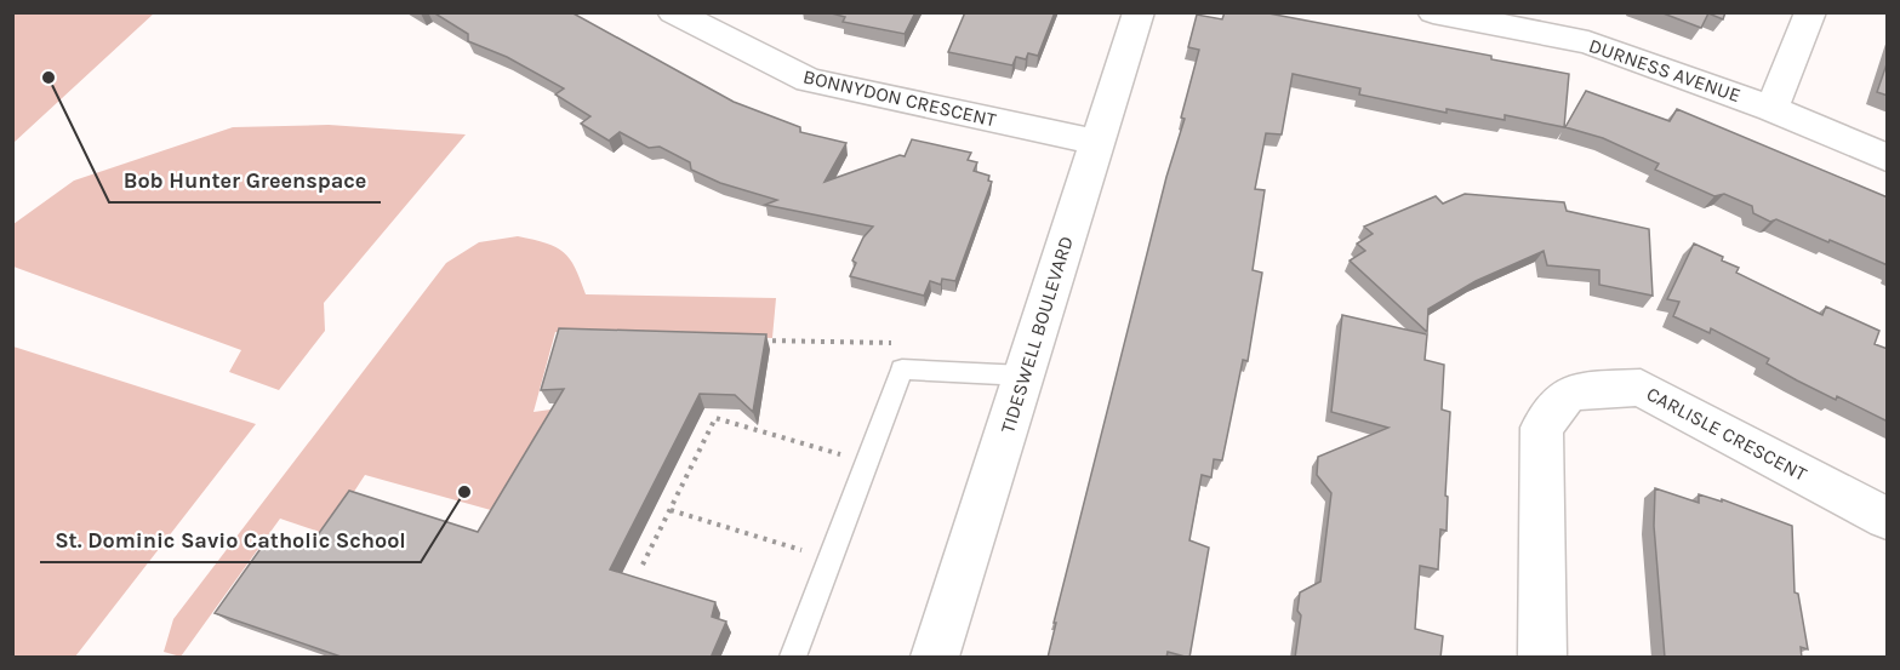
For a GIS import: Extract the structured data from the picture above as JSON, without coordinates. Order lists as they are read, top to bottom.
{
  "streets": {
    "street": [
      "DURNESS AVENUE",
      "BONNYDON CRESCENT",
      "TIDESWELL BOULEVARD",
      "CARLISLE CRESCENT"
    ]
  },
  "crossings": [
    ["BONNYDON CRESCENT", "TIDESWELL BOULEVARD"]
  ],
  "places": ["Bob Hunter Greenspace", "St. Dominic Savio Catholic School"]
}
